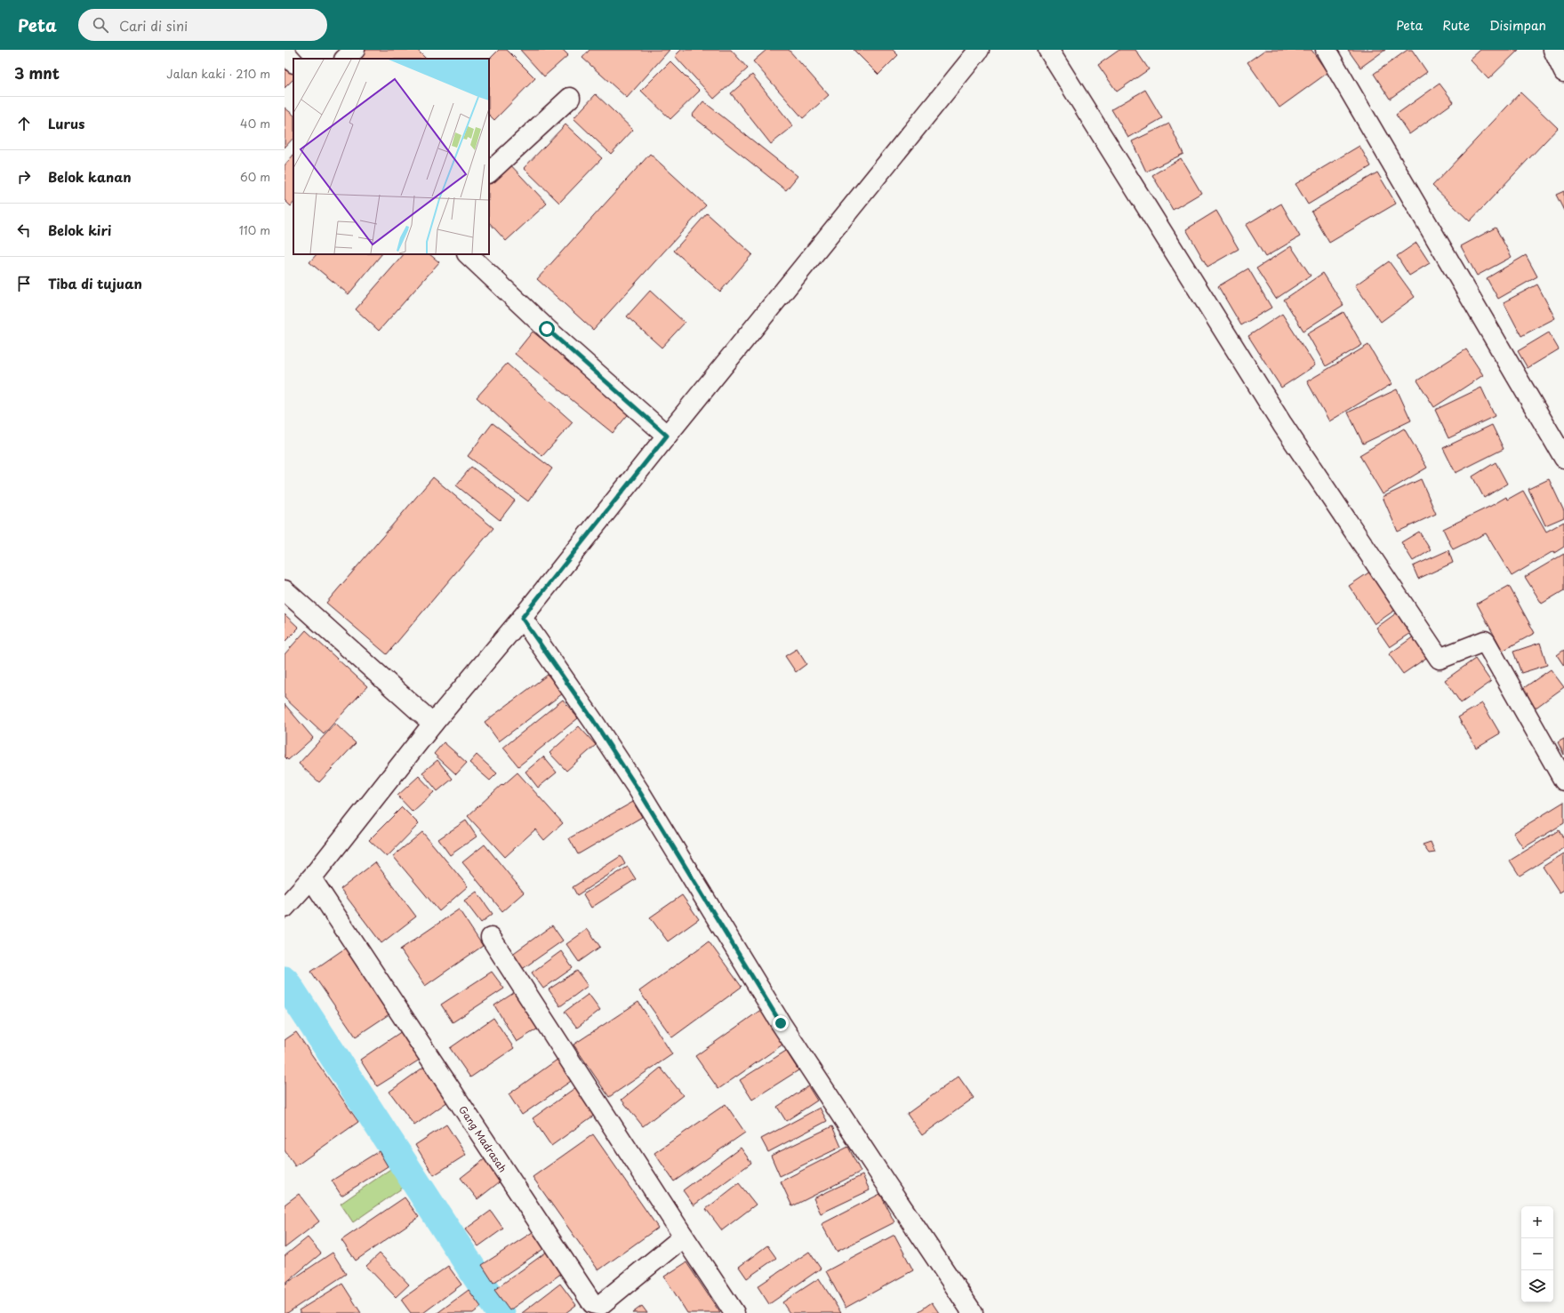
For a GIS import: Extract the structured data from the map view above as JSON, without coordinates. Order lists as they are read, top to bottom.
{
  "streets": {
    "street": ["Gang Madrasah"]
  },
  "page": {
    "header": "Peta",
    "search": "Cari di sini",
    "nav": ["Peta", "Rute", "Disimpan"],
    "heading": ["3 mnt", "Jalan kaki · 210 m"],
    "list": [
      ["Lurus", "40 m"],
      ["Belok kanan", "60 m"],
      ["Belok kiri", "110 m"],
      "Tiba di tujuan"
    ],
    "map_buttons": ["+", "−"]
  }
}
